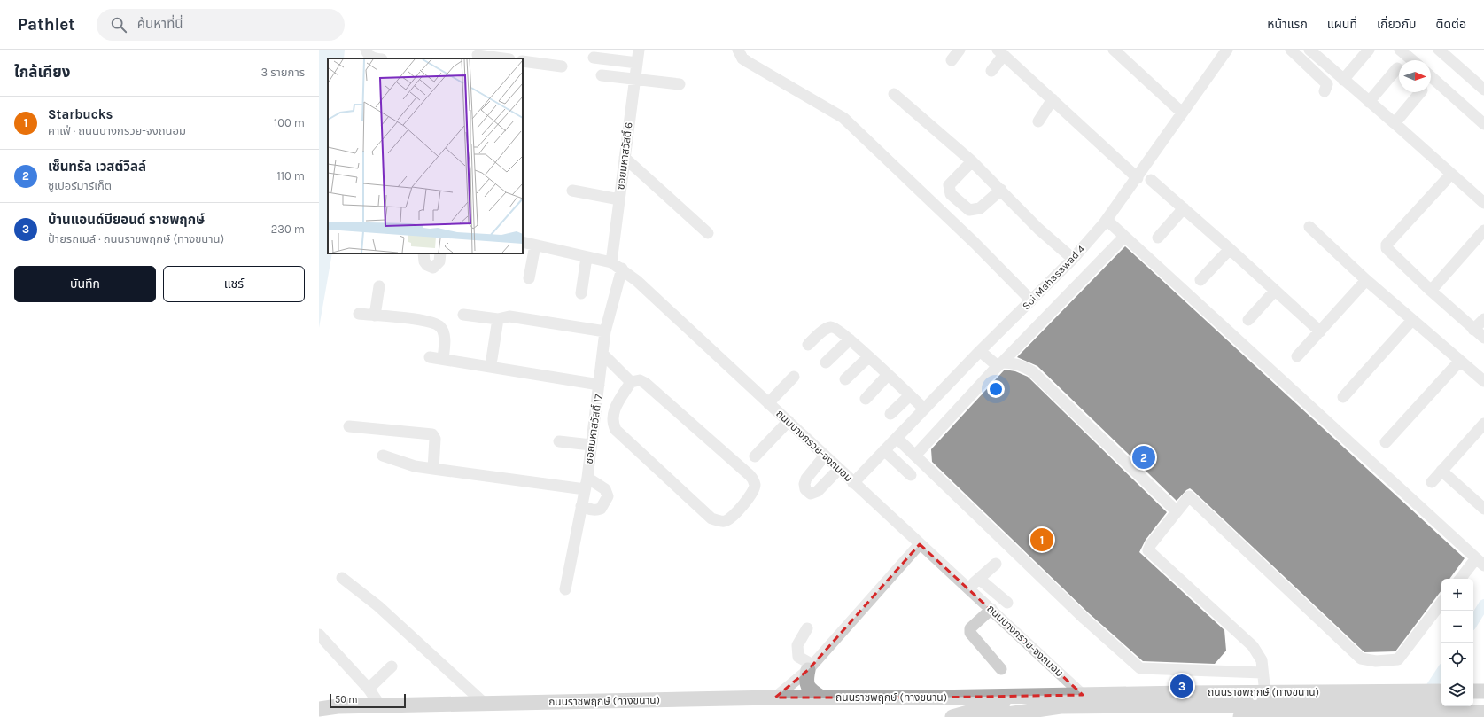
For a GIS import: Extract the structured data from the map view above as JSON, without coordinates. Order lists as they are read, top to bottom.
{
  "streets": {
    "main road": ["ถนนราชพฤกษ์ (ทางขนาน)"],
    "street": [
      "ซอยมหาสวัสดิ์ 6",
      "Soi Mahasawad 4",
      "ซอยมหาสวัสดิ์ 17",
      "ถนนบางกรวย-จงถนอม"
    ]
  },
  "crossings": [
    ["ซอยมหาสวัสดิ์ 6", "ถนนบางกรวย-จงถนอม"],
    ["Soi Mahasawad 4", "ถนนบางกรวย-จงถนอม"],
    ["ซอยมหาสวัสดิ์ 17", "ถนนบางกรวย-จงถนอม"],
    ["ถนนบางกรวย-จงถนอม", "ถนนราชพฤกษ์ (ทางขนาน)"]
  ],
  "scale_bar": "50 m",
  "north": "right",
  "page": {
    "header": "Pathlet",
    "search": "ค้นหาที่นี่",
    "nav": [
      "หน้าแรก",
      "แผนที่",
      "เกี่ยวกับ",
      "ติดต่อ"
    ],
    "heading": ["ใกล้เคียง", "3 รายการ"],
    "list": [
      {
        "mark": "1",
        "name": "Starbucks",
        "note": "คาเฟ่ · ถนนบางกรวย-จงถนอม",
        "value": "100 m"
      },
      {
        "mark": "2",
        "name": "เซ็นทรัล เวสต์วิลล์",
        "note": "ซูเปอร์มาร์เก็ต",
        "value": "110 m"
      },
      {
        "mark": "3",
        "name": "บ้านแอนด์บียอนด์ ราชพฤกษ์",
        "note": "ป้ายรถเมล์ · ถนนราชพฤกษ์ (ทางขนาน)",
        "value": "230 m"
      }
    ],
    "buttons": ["บันทึก", "แชร์"],
    "pins": ["2", "1", "3"],
    "map_buttons": ["+", "−"],
    "scale": "50 m"
  }
}
